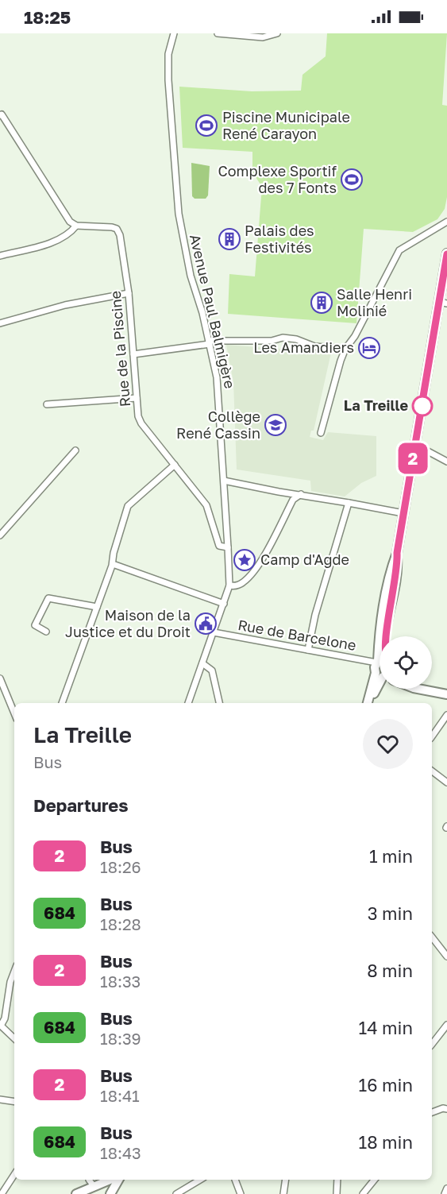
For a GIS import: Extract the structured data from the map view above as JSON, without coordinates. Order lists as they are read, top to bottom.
{
  "streets": {
    "street": ["Avenue Paul Balmigère", "Rue de la Piscine", "Rue de Barcelone"]
  },
  "crossings": [
    ["Avenue Paul Balmigère", "Rue de la Piscine"]
  ],
  "places": {
    "sports": ["Piscine Municipale René Carayon", "Complexe Sportif des 7 Fonts"],
    "building": ["Palais des Festivités", "Salle Henri Molinié"],
    "hotel": ["Les Amandiers"],
    "other": ["La Treille"],
    "school or university": ["Collège René Cassin"],
    "place": ["Camp d'Agde"],
    "public building": ["Maison de la Justice et du Droit"]
  },
  "lines": ["bus line 2"],
  "page": {
    "status": "18:25",
    "on_map": "2",
    "heading": [
      ["La Treille", "Bus"],
      "Departures"
    ],
    "list": [
      {
        "mark": "2",
        "name": "Bus",
        "note": "18:26",
        "value": "1 min"
      },
      {
        "mark": "684",
        "name": "Bus",
        "note": "18:28",
        "value": "3 min"
      },
      {
        "mark": "2",
        "name": "Bus",
        "note": "18:33",
        "value": "8 min"
      },
      {
        "mark": "684",
        "name": "Bus",
        "note": "18:39",
        "value": "14 min"
      },
      {
        "mark": "2",
        "name": "Bus",
        "note": "18:41",
        "value": "16 min"
      },
      {
        "mark": "684",
        "name": "Bus",
        "note": "18:43",
        "value": "18 min"
      }
    ]
  }
}
